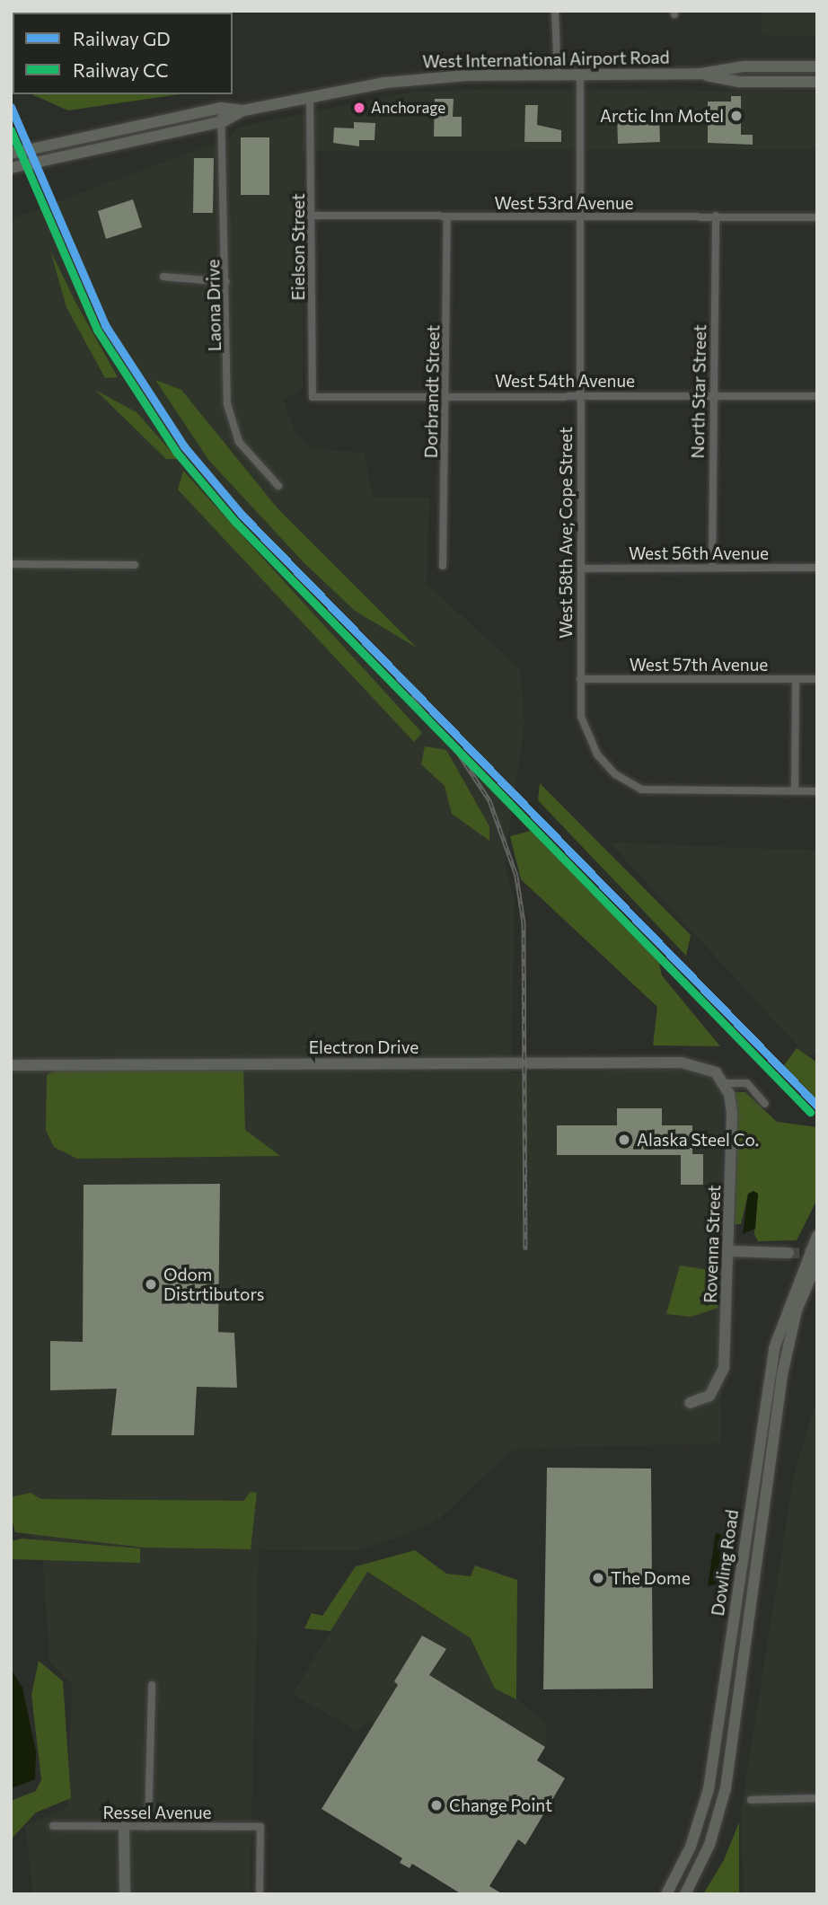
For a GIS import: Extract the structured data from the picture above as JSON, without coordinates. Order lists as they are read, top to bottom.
{
  "streets": {
    "main road": ["West International Airport Road", "Dowling Road"],
    "street": [
      "West 53rd Avenue",
      "Eielson Street",
      "Laona Drive",
      "West 54th Avenue",
      "Dorbrandt Street",
      "North Star Street",
      "West 58th Ave; Cope Street",
      "West 56th Avenue",
      "West 57th Avenue",
      "Electron Drive",
      "Rovenna Street",
      "Ressel Avenue"
    ]
  },
  "crossings": [
    ["West International Airport Road", "Eielson Street"],
    ["West International Airport Road", "Laona Drive"],
    ["West International Airport Road", "West 58th Ave; Cope Street"],
    ["West 53rd Avenue", "Eielson Street"],
    ["West 53rd Avenue", "Dorbrandt Street"],
    ["West 53rd Avenue", "North Star Street"],
    ["West 53rd Avenue", "West 58th Ave; Cope Street"],
    ["Eielson Street", "West 54th Avenue"],
    ["West 54th Avenue", "Dorbrandt Street"],
    ["West 54th Avenue", "North Star Street"],
    ["West 54th Avenue", "West 58th Ave; Cope Street"],
    ["North Star Street", "West 56th Avenue"],
    ["West 58th Ave; Cope Street", "West 56th Avenue"],
    ["West 58th Ave; Cope Street", "West 57th Avenue"],
    ["Electron Drive", "Rovenna Street"]
  ],
  "places": [
    "Anchorage",
    "Arctic Inn Motel",
    "Alaska Steel Co.",
    "Odom Distrtibutors",
    "The Dome",
    "Change Point"
  ],
  "lines": ["rail line GD", "rail line CC"],
  "legend": ["Railway GD", "Railway CC"]
}
